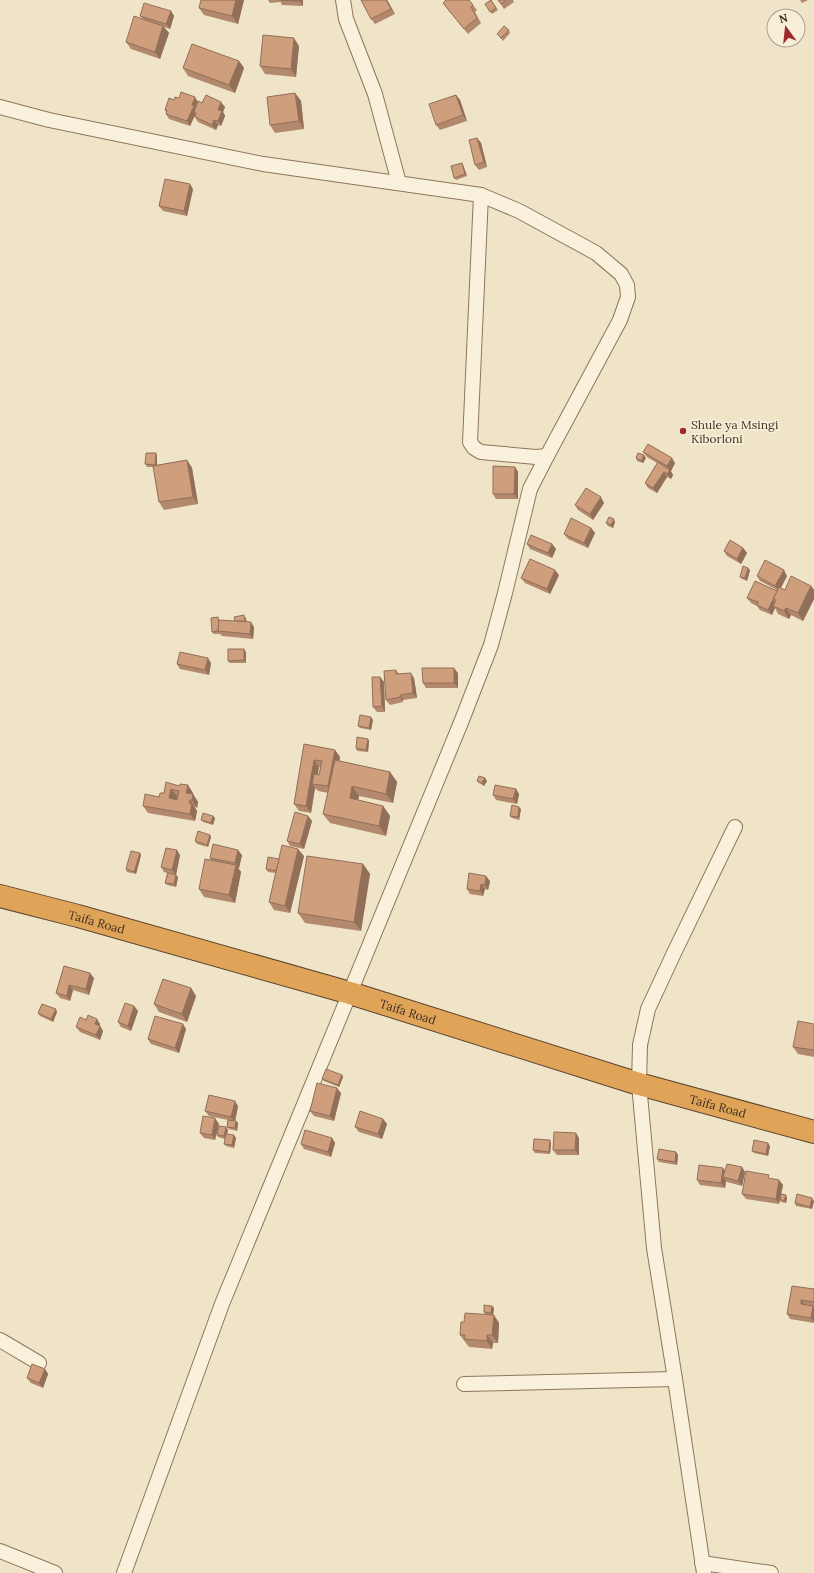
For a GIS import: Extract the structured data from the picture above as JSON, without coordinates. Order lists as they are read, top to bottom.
{
  "streets": {
    "highway": ["Taifa Road"]
  },
  "places": ["Shule ya Msingi Kiborloni"],
  "north": "top"
}
